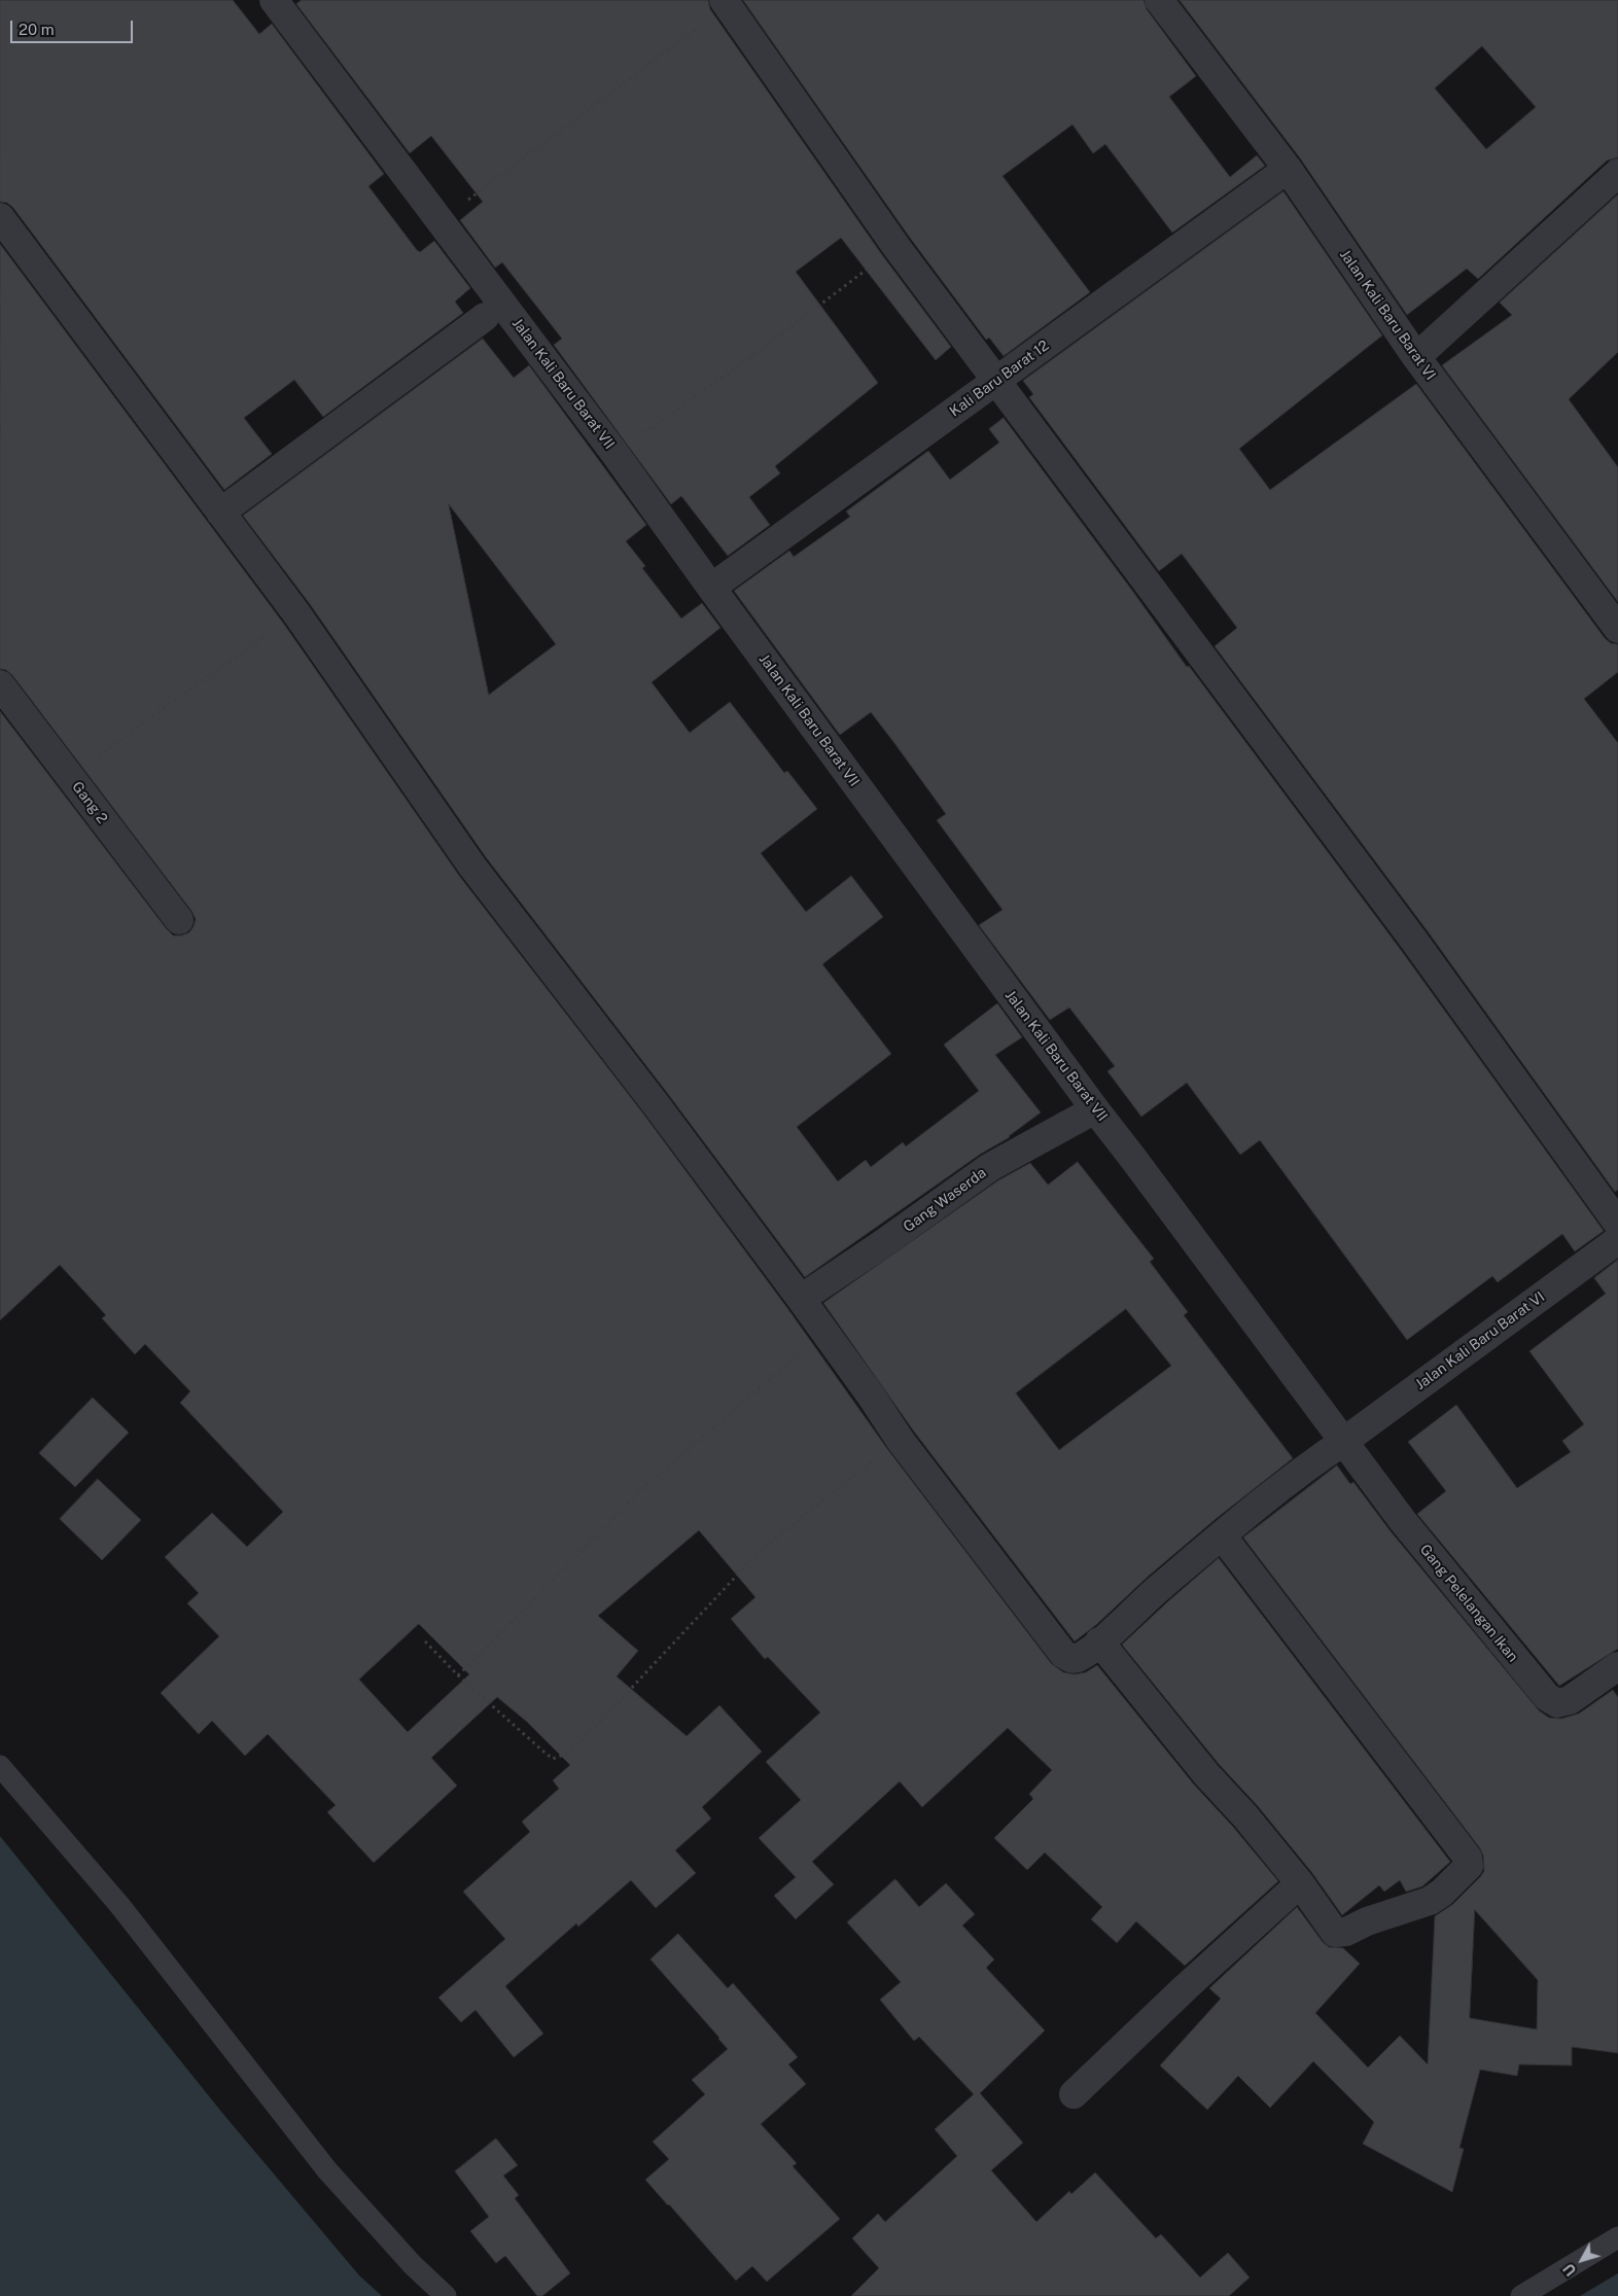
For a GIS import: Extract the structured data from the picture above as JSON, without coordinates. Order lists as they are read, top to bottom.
{
  "streets": {
    "street": [
      "Jalan Kali Baru Barat VI",
      "Kali Baru Barat 12",
      "Jalan Kali Baru Barat VII",
      "Gang 2",
      "Gang Waserda",
      "Gang Pelelangan Ikan"
    ]
  },
  "crossings": [
    ["Jalan Kali Baru Barat VI", "Kali Baru Barat 12"],
    ["Jalan Kali Baru Barat VI", "Jalan Kali Baru Barat VII"],
    ["Jalan Kali Baru Barat VI", "Gang Waserda"],
    ["Jalan Kali Baru Barat VI", "Gang Pelelangan Ikan"],
    ["Kali Baru Barat 12", "Jalan Kali Baru Barat VII"],
    ["Jalan Kali Baru Barat VII", "Gang Waserda"],
    ["Jalan Kali Baru Barat VII", "Gang Pelelangan Ikan"]
  ],
  "scale_bar": "20 m",
  "north": "bottom left"
}
